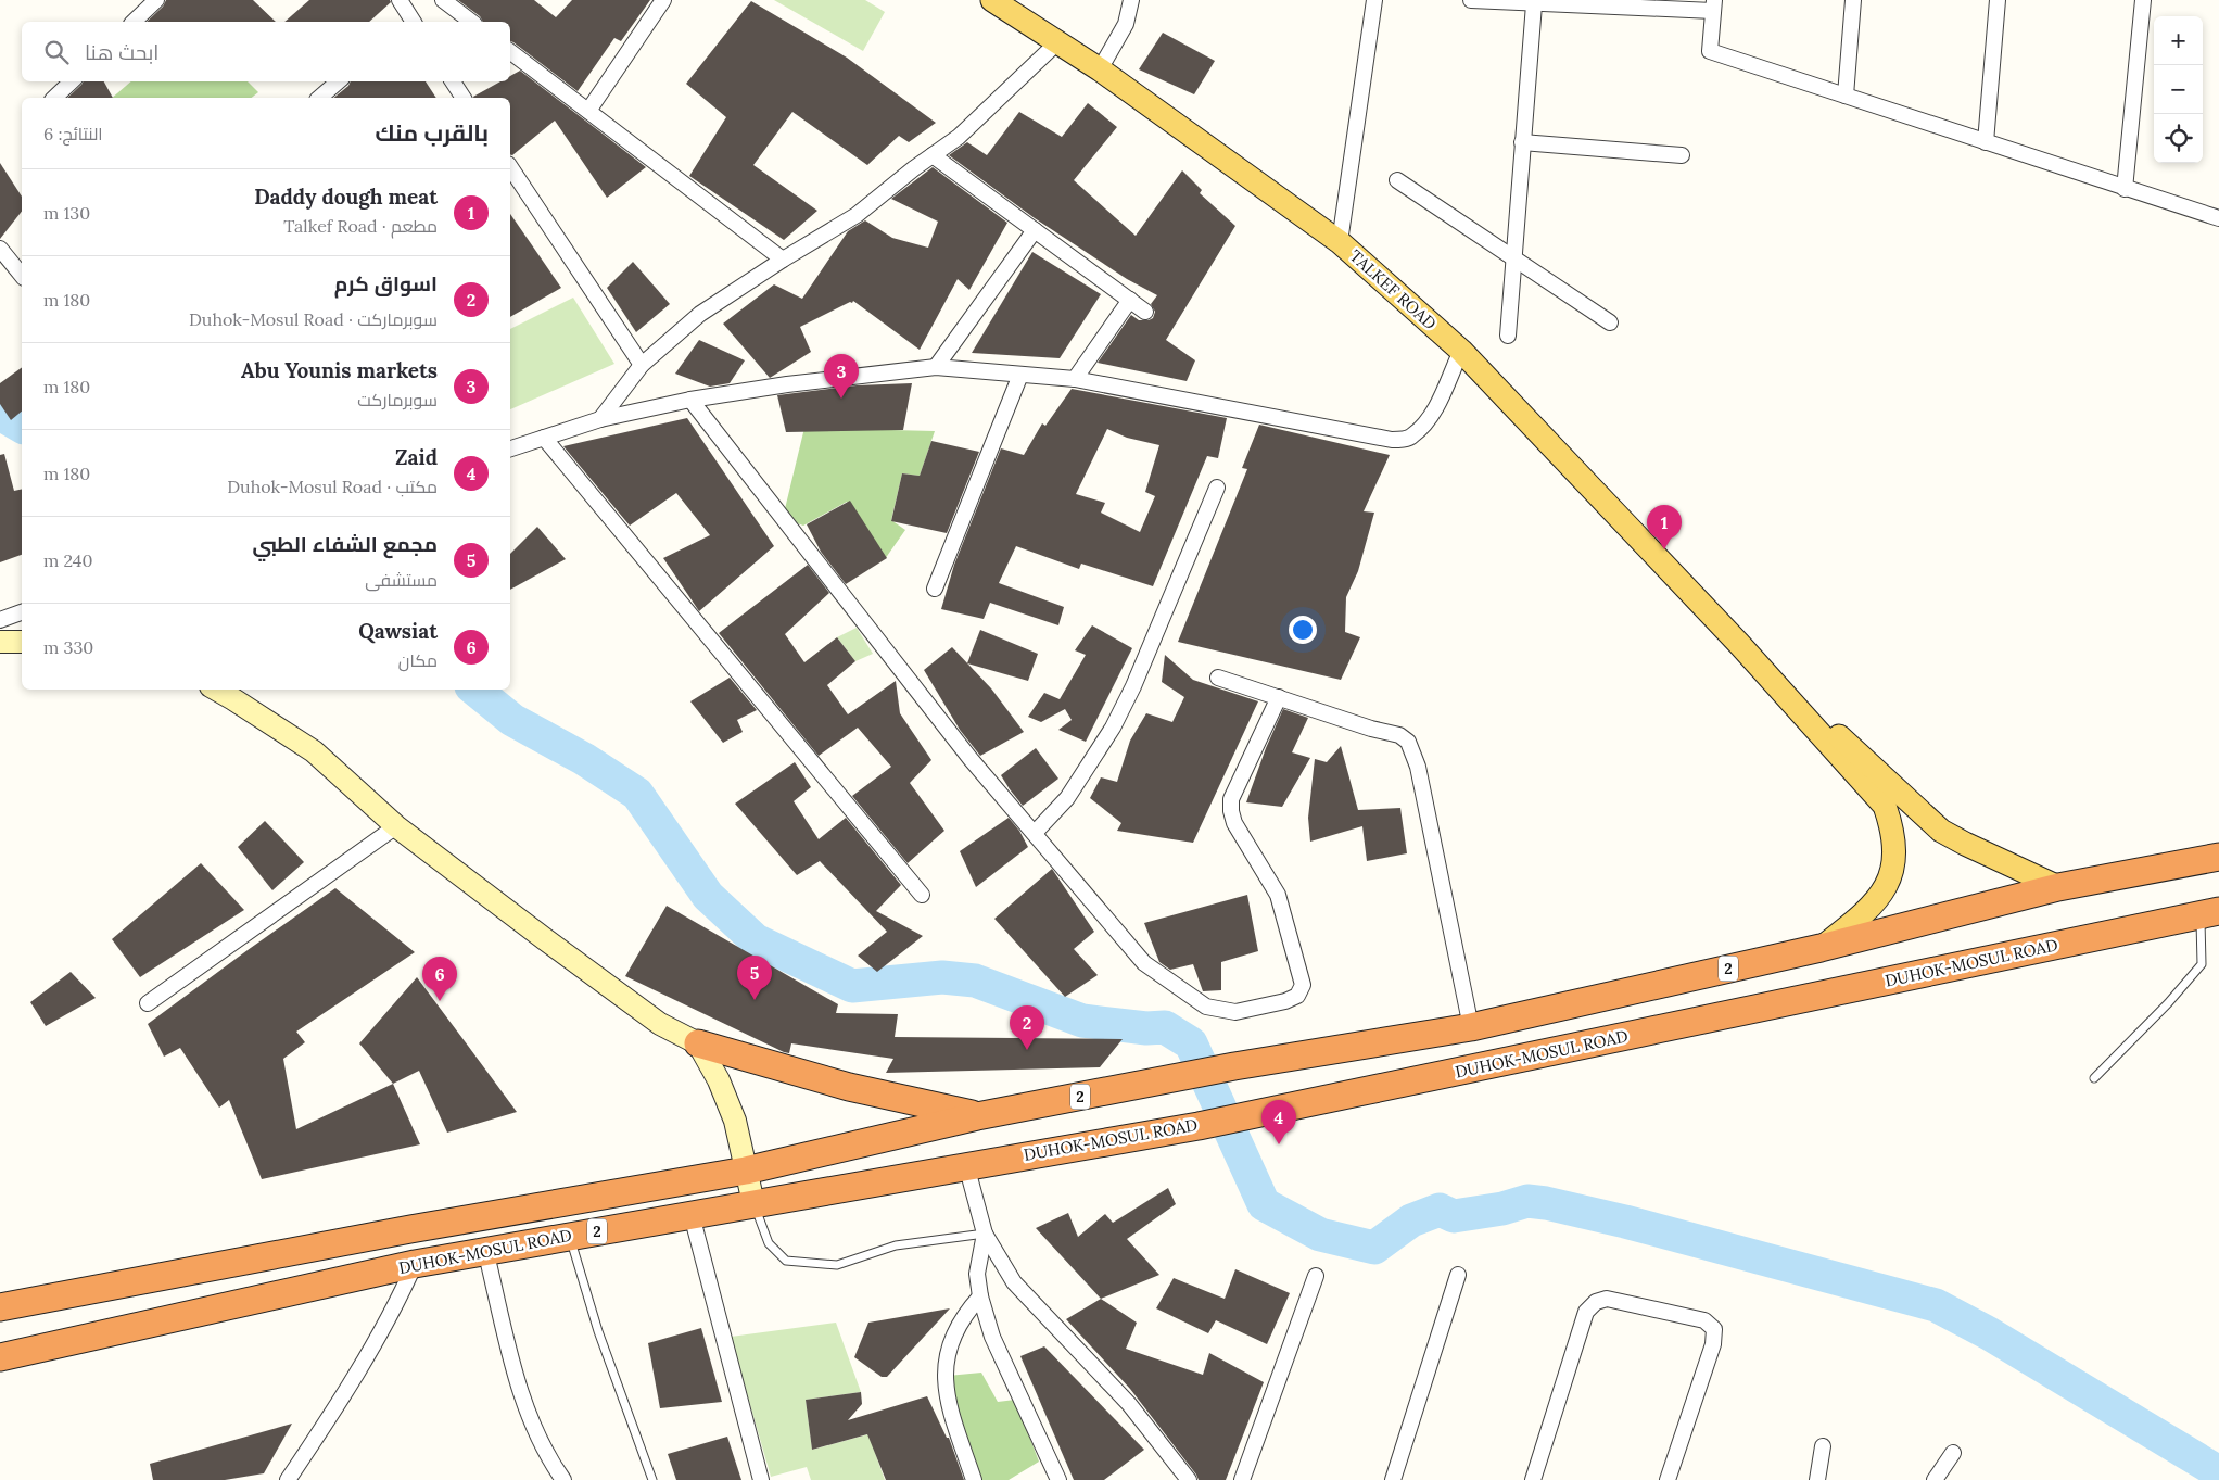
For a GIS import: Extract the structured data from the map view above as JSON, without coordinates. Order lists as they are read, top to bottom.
{
  "streets": {
    "highway": ["DUHOK-MOSUL ROAD", "2"],
    "main road": ["TALKEF ROAD"]
  },
  "crossings": [
    ["DUHOK-MOSUL ROAD", "2"]
  ],
  "page": {
    "map_buttons": ["+", "−"],
    "search": "ابحث هنا",
    "heading": ["بالقرب منك", "النتائج: 6"],
    "list": [
      {
        "mark": "1",
        "name": "Daddy dough meat",
        "note": "مطعم · Talkef Road",
        "value": "130 m"
      },
      {
        "mark": "2",
        "name": "اسواق كرم",
        "note": "سوبرماركت · Duhok-Mosul Road",
        "value": "180 m"
      },
      {
        "mark": "3",
        "name": "Abu Younis markets",
        "note": "سوبرماركت",
        "value": "180 m"
      },
      {
        "mark": "4",
        "name": "Zaid",
        "note": "مكتب · Duhok-Mosul Road",
        "value": "180 m"
      },
      {
        "mark": "5",
        "name": "مجمع الشفاء الطبي",
        "note": "مستشفى",
        "value": "240 m"
      },
      {
        "mark": "6",
        "name": "Qawsiat",
        "note": "مكان",
        "value": "330 m"
      }
    ],
    "pins": [
      "3",
      "1",
      "5",
      "6",
      "2",
      "4"
    ]
  }
}
